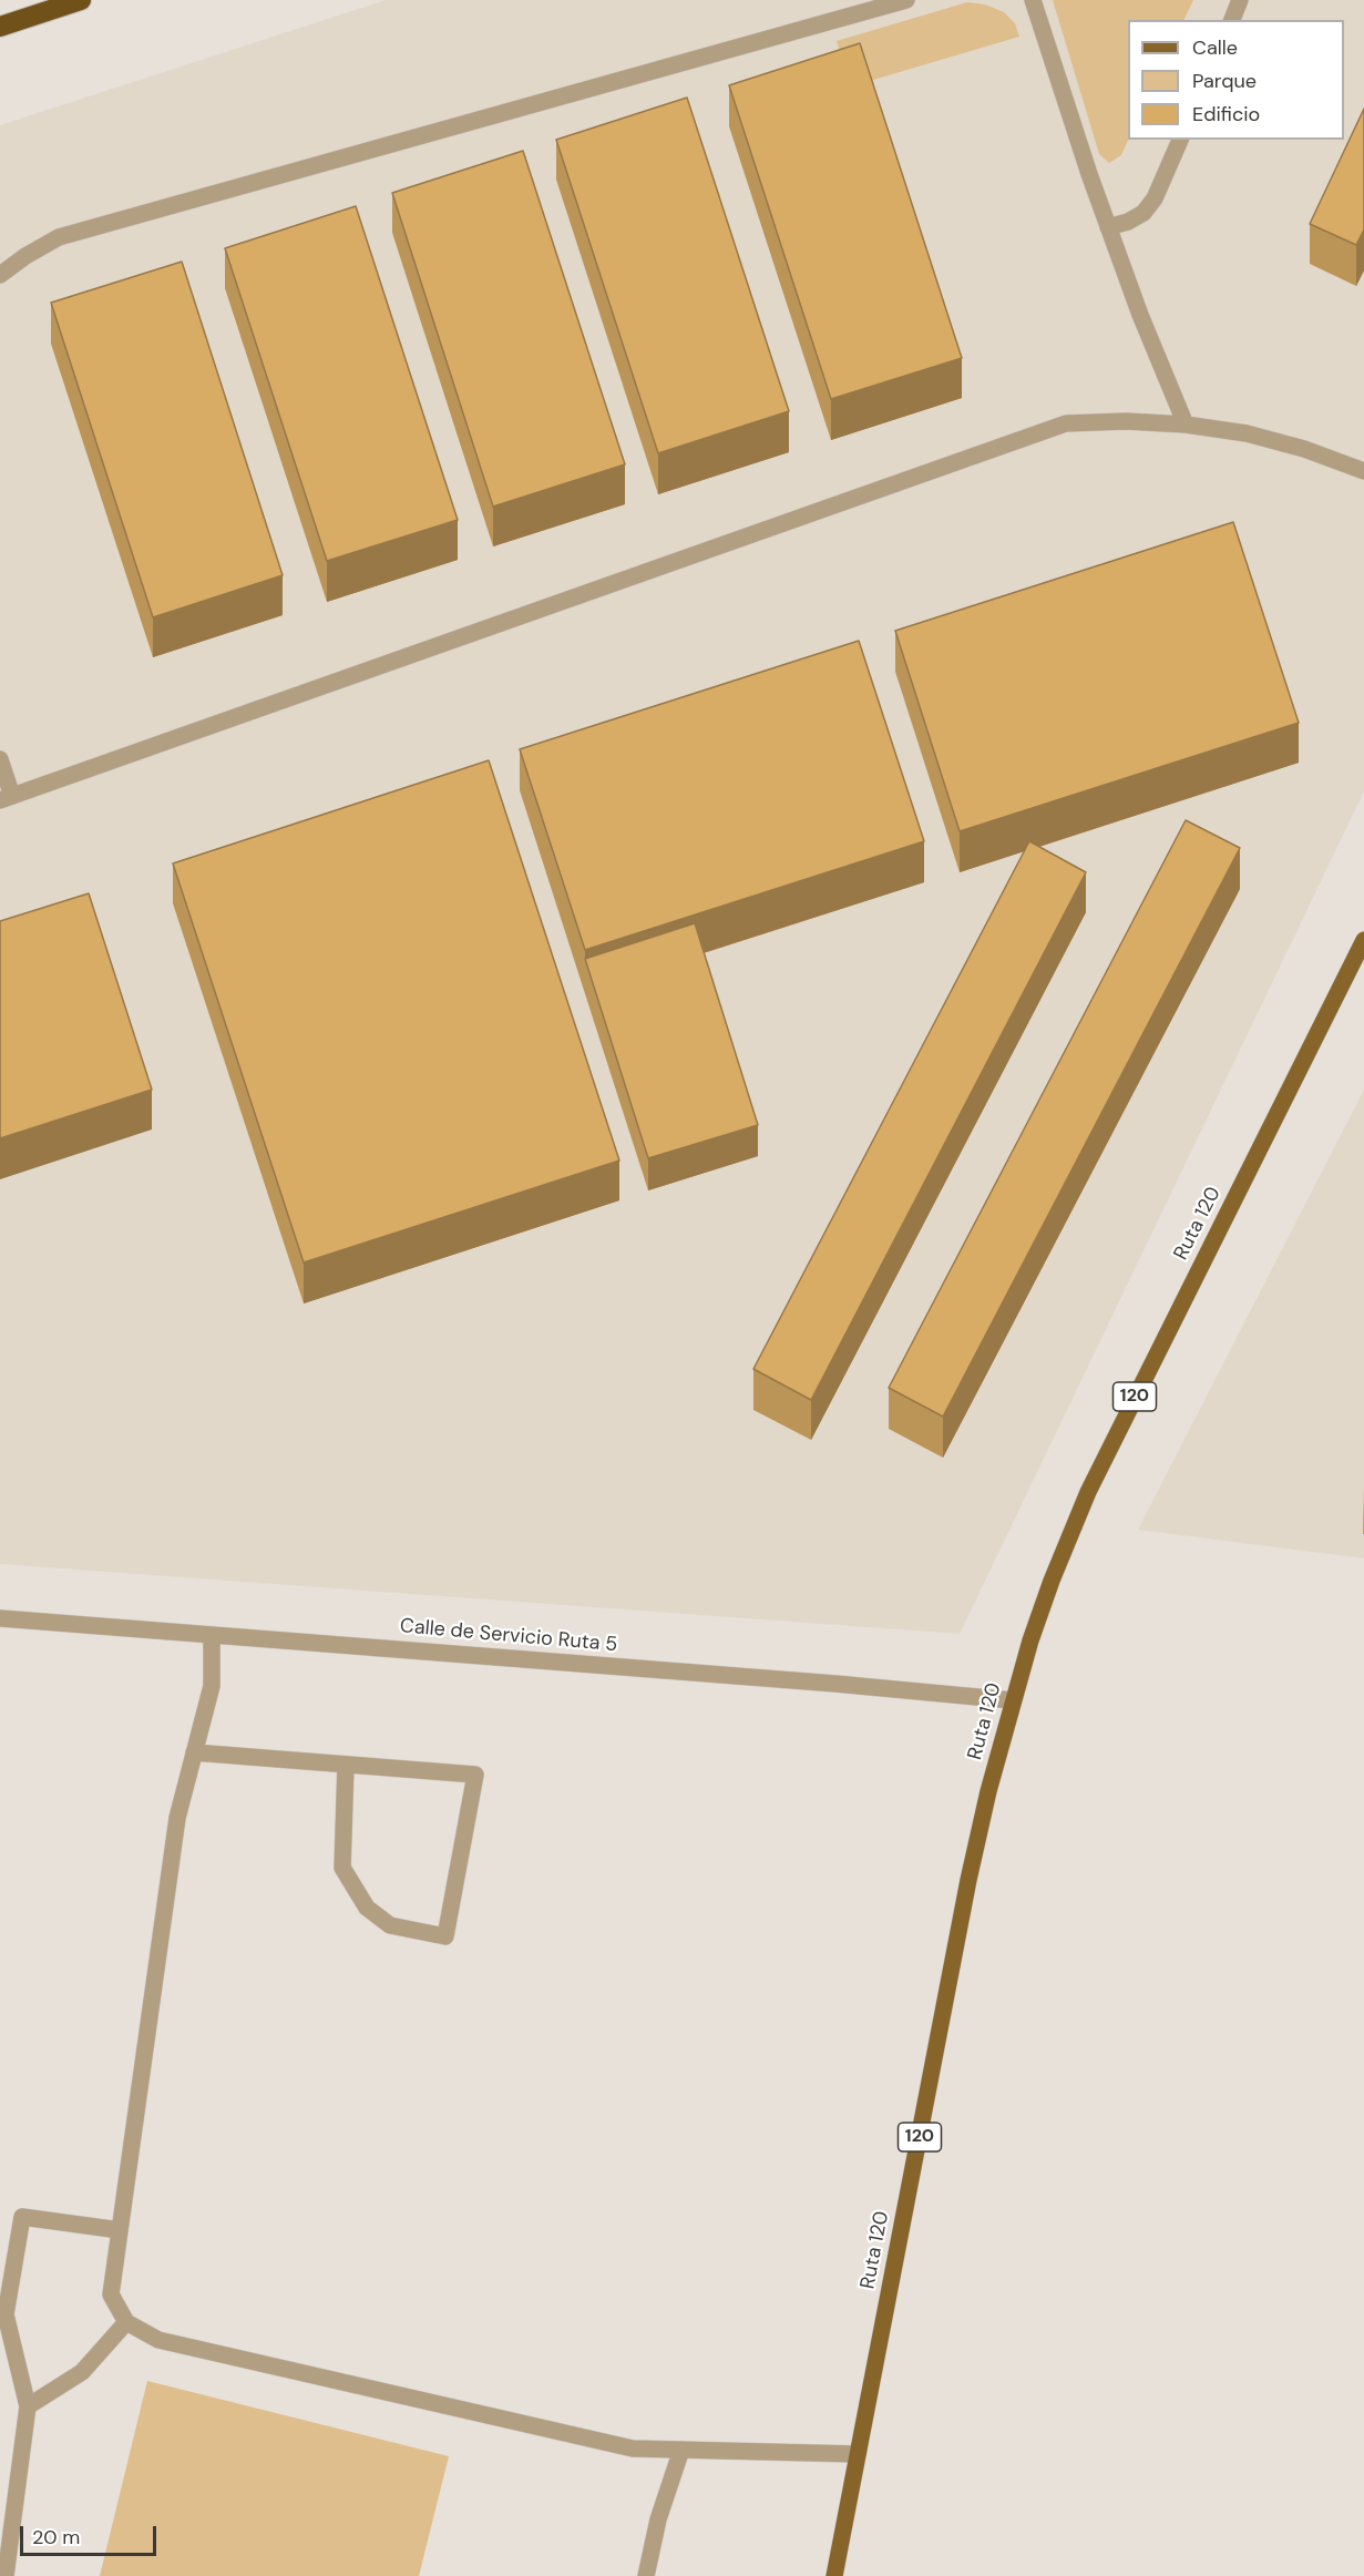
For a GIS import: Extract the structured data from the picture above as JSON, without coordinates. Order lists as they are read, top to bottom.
{
  "streets": {
    "main road": ["Ruta 120", "120"],
    "street": ["Calle de Servicio Ruta 5"]
  },
  "crossings": [
    ["Ruta 120", "Calle de Servicio Ruta 5"]
  ],
  "legend": ["Calle", "Parque", "Edificio"],
  "scale_bar": "20 m"
}
